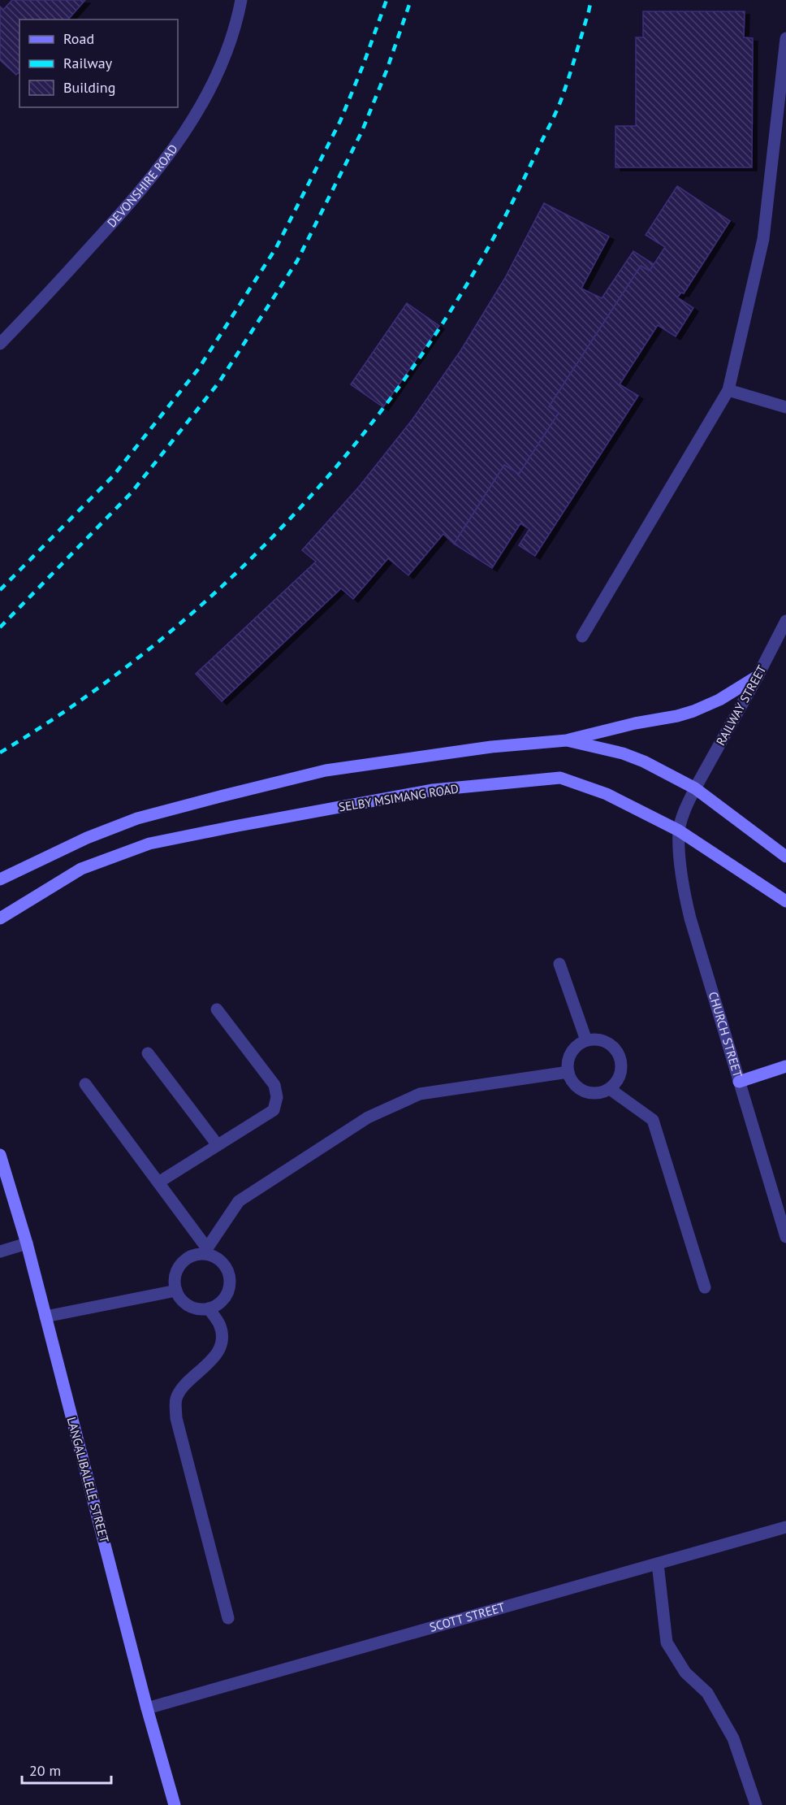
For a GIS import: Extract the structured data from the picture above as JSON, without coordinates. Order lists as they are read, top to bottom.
{
  "streets": {
    "main road": ["SELBY MSIMANG ROAD", "LANGALIBALELE STREET"],
    "street": [
      "DEVONSHIRE ROAD",
      "RAILWAY STREET",
      "CHURCH STREET",
      "SCOTT STREET"
    ]
  },
  "crossings": [
    ["RAILWAY STREET", "SELBY MSIMANG ROAD"],
    ["RAILWAY STREET", "CHURCH STREET"],
    ["SELBY MSIMANG ROAD", "CHURCH STREET"],
    ["LANGALIBALELE STREET", "SCOTT STREET"]
  ],
  "legend": ["Road", "Railway", "Building"],
  "scale_bar": "20 m"
}
